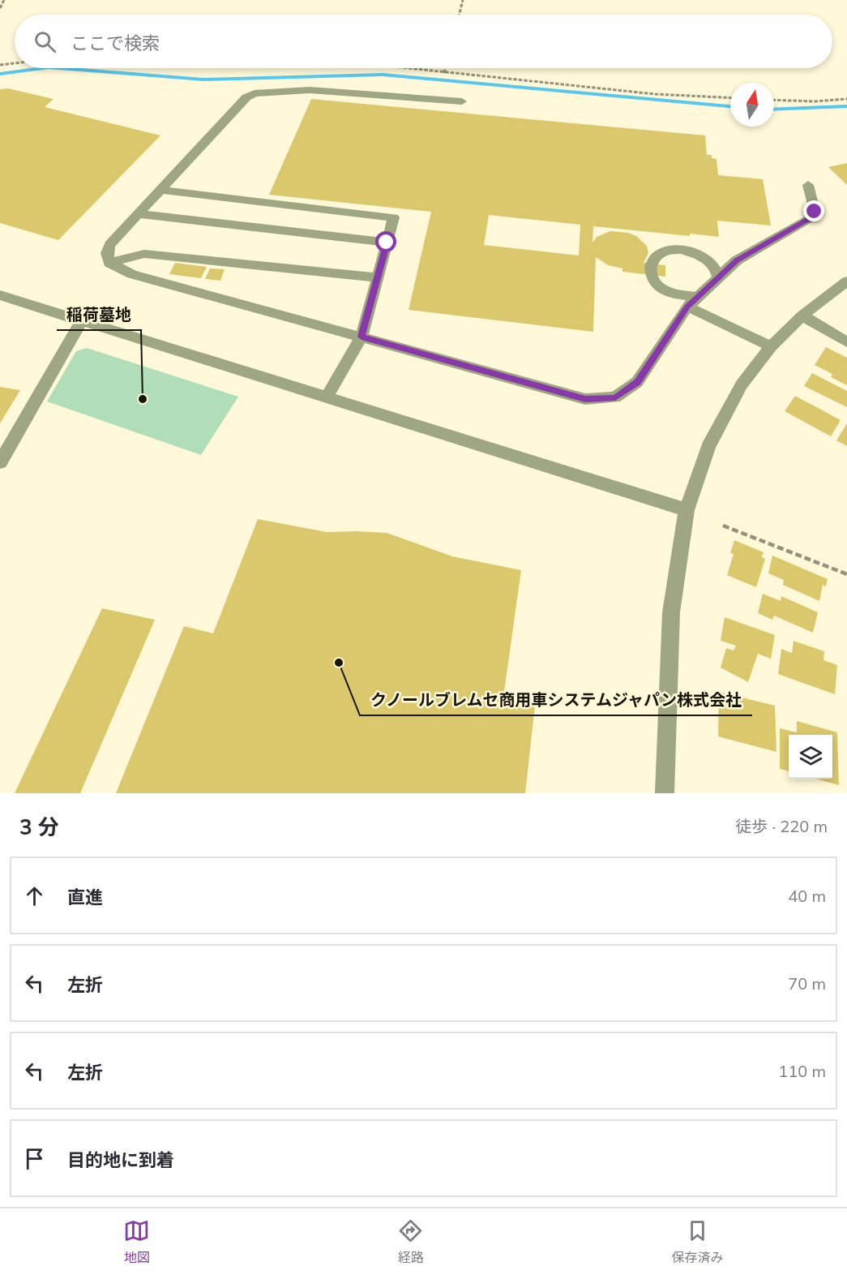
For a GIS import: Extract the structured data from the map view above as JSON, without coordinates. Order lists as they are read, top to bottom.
{
  "places": ["稲荷墓地", "クノールブレムセ商用車システムジャパン株式会社"],
  "north": "top",
  "page": {
    "search": "ここで検索",
    "heading": ["3 分", "徒歩 · 220 m"],
    "list": [
      ["直進", "40 m"],
      ["左折", "70 m"],
      ["左折", "110 m"],
      "目的地に到着"
    ],
    "nav": ["地図", "経路", "保存済み"]
  }
}
